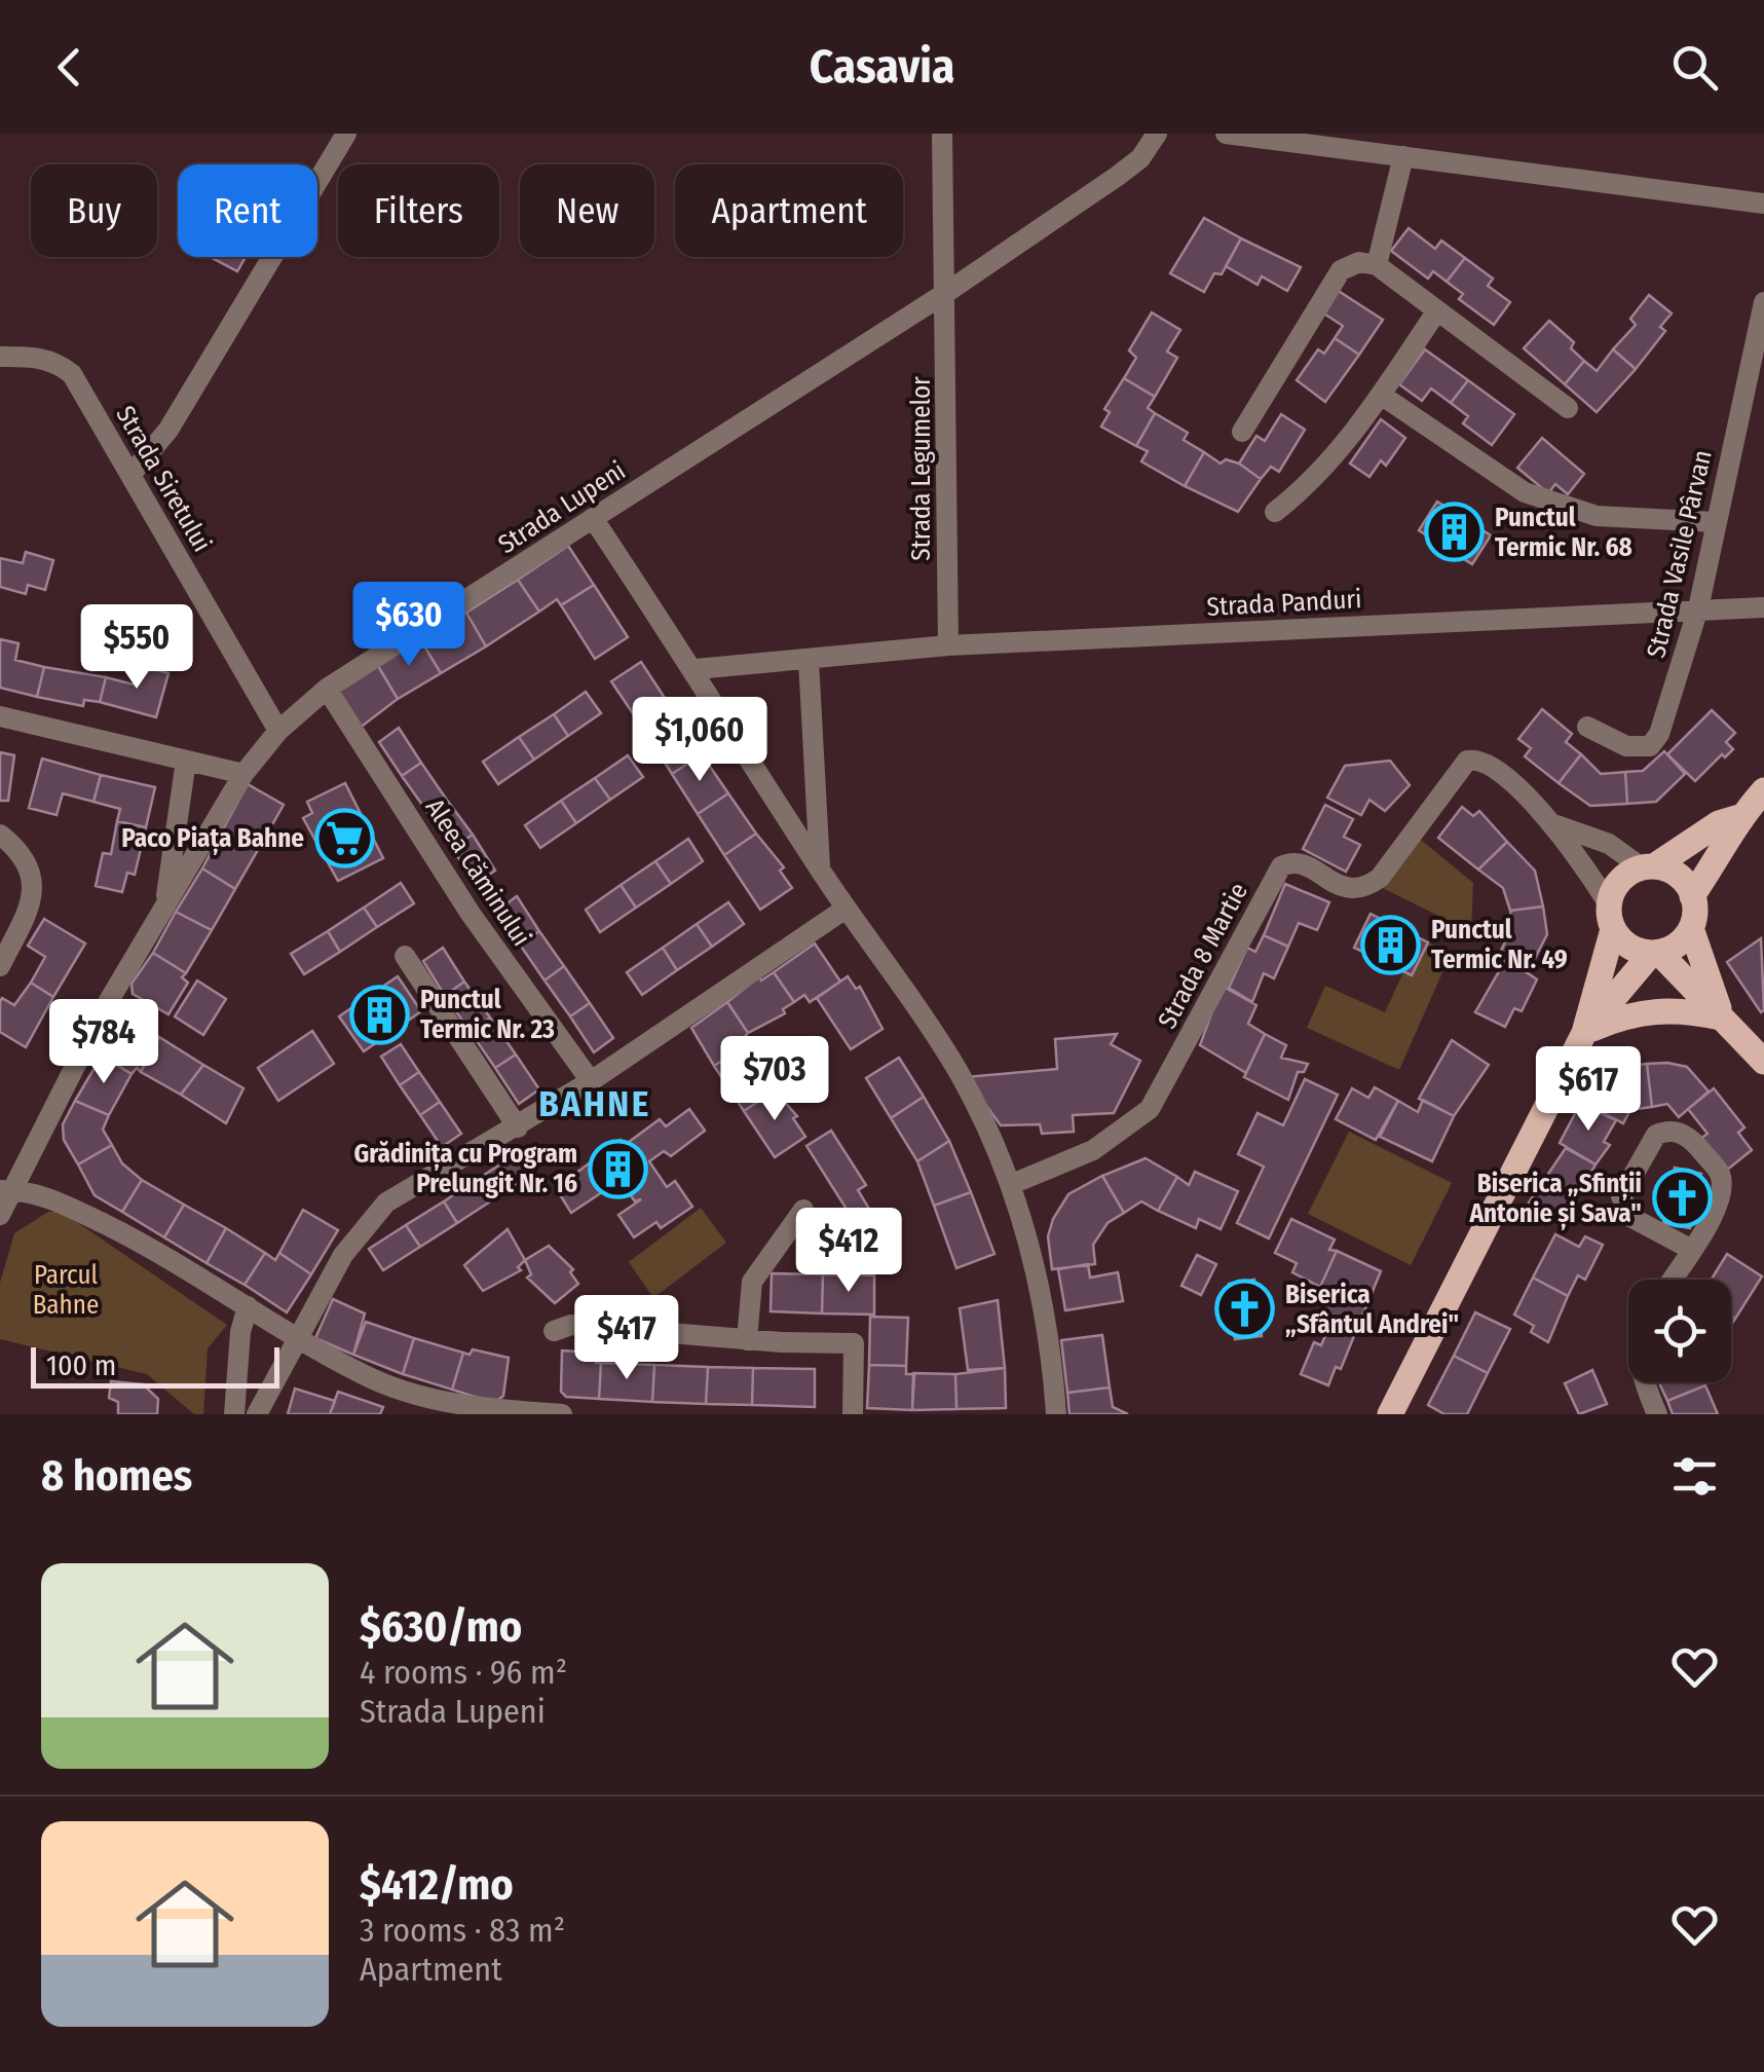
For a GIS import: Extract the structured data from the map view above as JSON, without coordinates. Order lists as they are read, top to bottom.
{
  "streets": {
    "street": [
      "Strada Legumelor",
      "Strada Siretului",
      "Strada Lupeni",
      "Strada Vasile Pârvan",
      "Strada Panduri",
      "Aleea Căminului",
      "Strada 8 Martie"
    ]
  },
  "crossings": [
    ["Strada Legumelor", "Strada Lupeni"],
    ["Strada Legumelor", "Strada Panduri"],
    ["Strada Siretului", "Strada Lupeni"],
    ["Strada Lupeni", "Aleea Căminului"],
    ["Strada Vasile Pârvan", "Strada Panduri"]
  ],
  "districts": ["BAHNE"],
  "parks": ["Parcul Bahne"],
  "places": {
    "building": [
      "Punctul Termic Nr. 68",
      "Punctul Termic Nr. 49",
      "Punctul Termic Nr. 23",
      "Grădinița cu Program Prelungit Nr. 16"
    ],
    "supermarket": ["Paco Piața Bahne"],
    "church": ["Biserica „Sfinții Antonie și Sava\"", "Biserica „Sfântul Andrei\""]
  },
  "scale_bar": "100 m",
  "page": {
    "header": "Casavia",
    "chip": [
      "Buy",
      "Rent",
      "Filters",
      "New",
      "Apartment"
    ],
    "price": [
      "$630",
      "$550",
      "$1,060",
      "$784",
      "$703",
      "$617",
      "$412",
      "$417"
    ],
    "scale": "100 m",
    "heading": "8 homes",
    "list": [
      {
        "name": "$630/mo",
        "note": "4 rooms · 96 m² · Strada Lupeni"
      },
      {
        "name": "$412/mo",
        "note": "3 rooms · 83 m² · Apartment"
      }
    ]
  }
}
